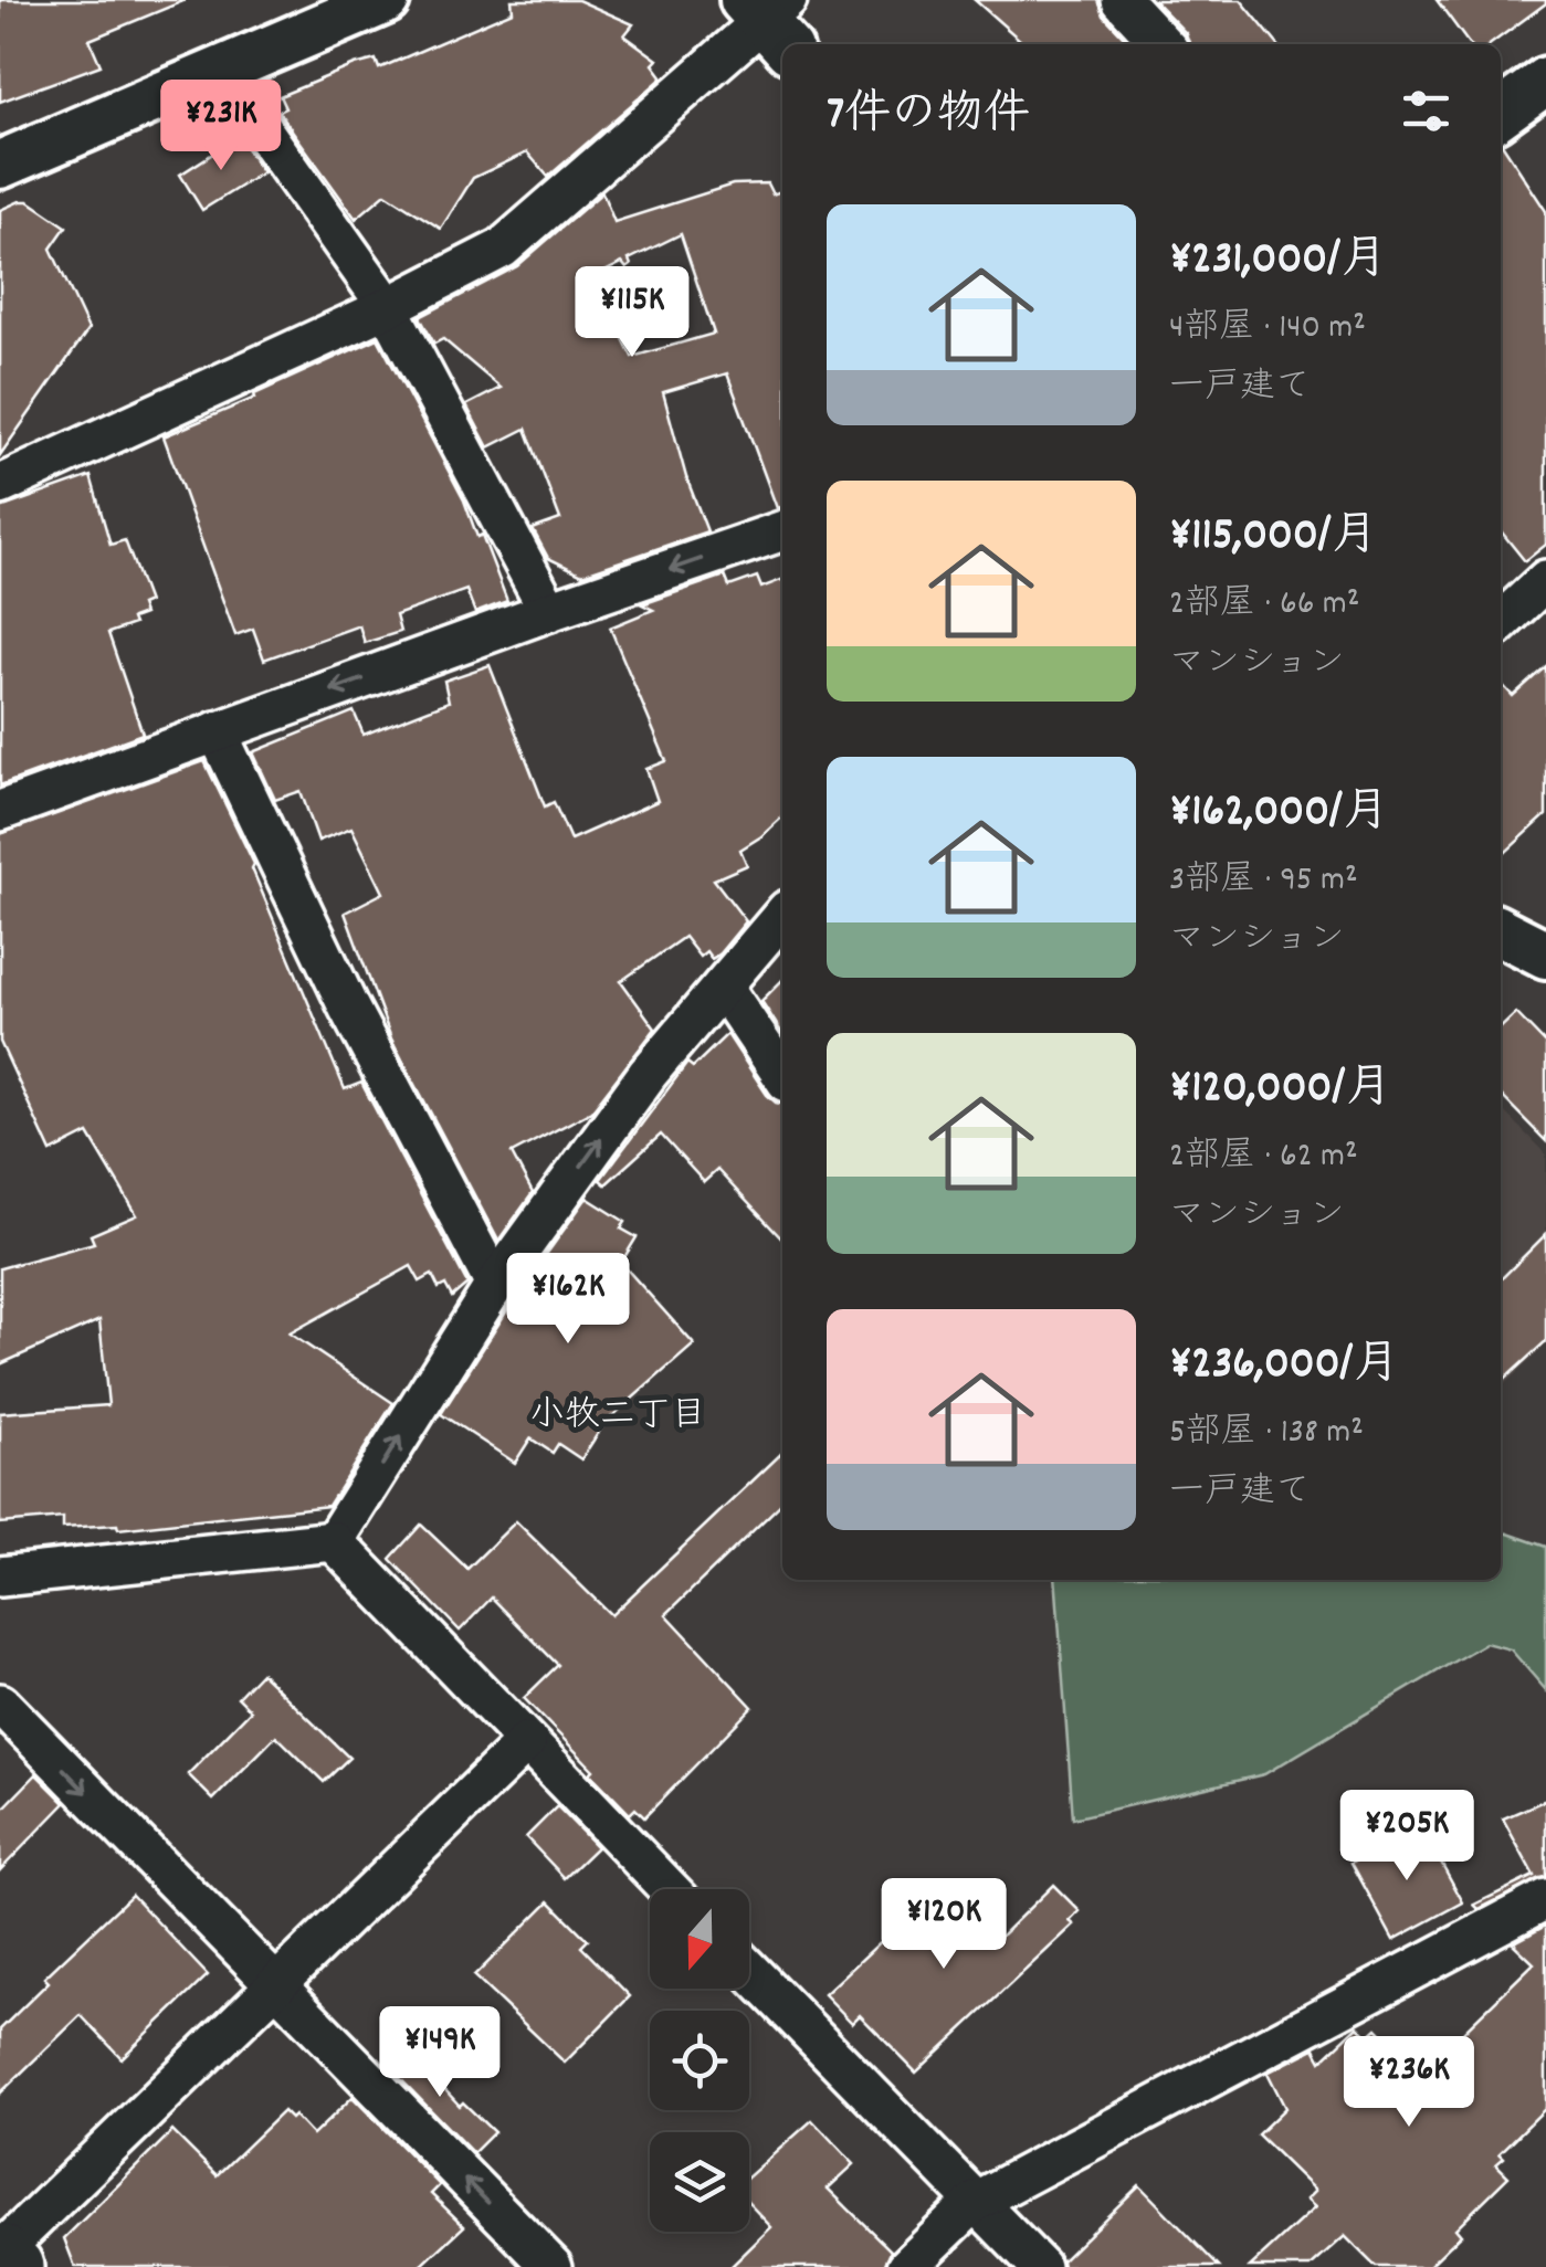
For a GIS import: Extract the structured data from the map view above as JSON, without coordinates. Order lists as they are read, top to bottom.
{
  "districts": ["小牧二丁目"],
  "north": "bottom",
  "page": {
    "heading": "7件の物件",
    "price": [
      "¥231K",
      "¥115K",
      "¥162K",
      "¥205K",
      "¥120K",
      "¥149K",
      "¥236K"
    ],
    "list": [
      {
        "name": "¥231,000/月",
        "note": "4部屋 · 140 m² · 一戸建て"
      },
      {
        "name": "¥115,000/月",
        "note": "2部屋 · 66 m² · マンション"
      },
      {
        "name": "¥162,000/月",
        "note": "3部屋 · 95 m² · マンション"
      },
      {
        "name": "¥120,000/月",
        "note": "2部屋 · 62 m² · マンション"
      },
      {
        "name": "¥236,000/月",
        "note": "5部屋 · 138 m² · 一戸建て"
      }
    ]
  }
}
